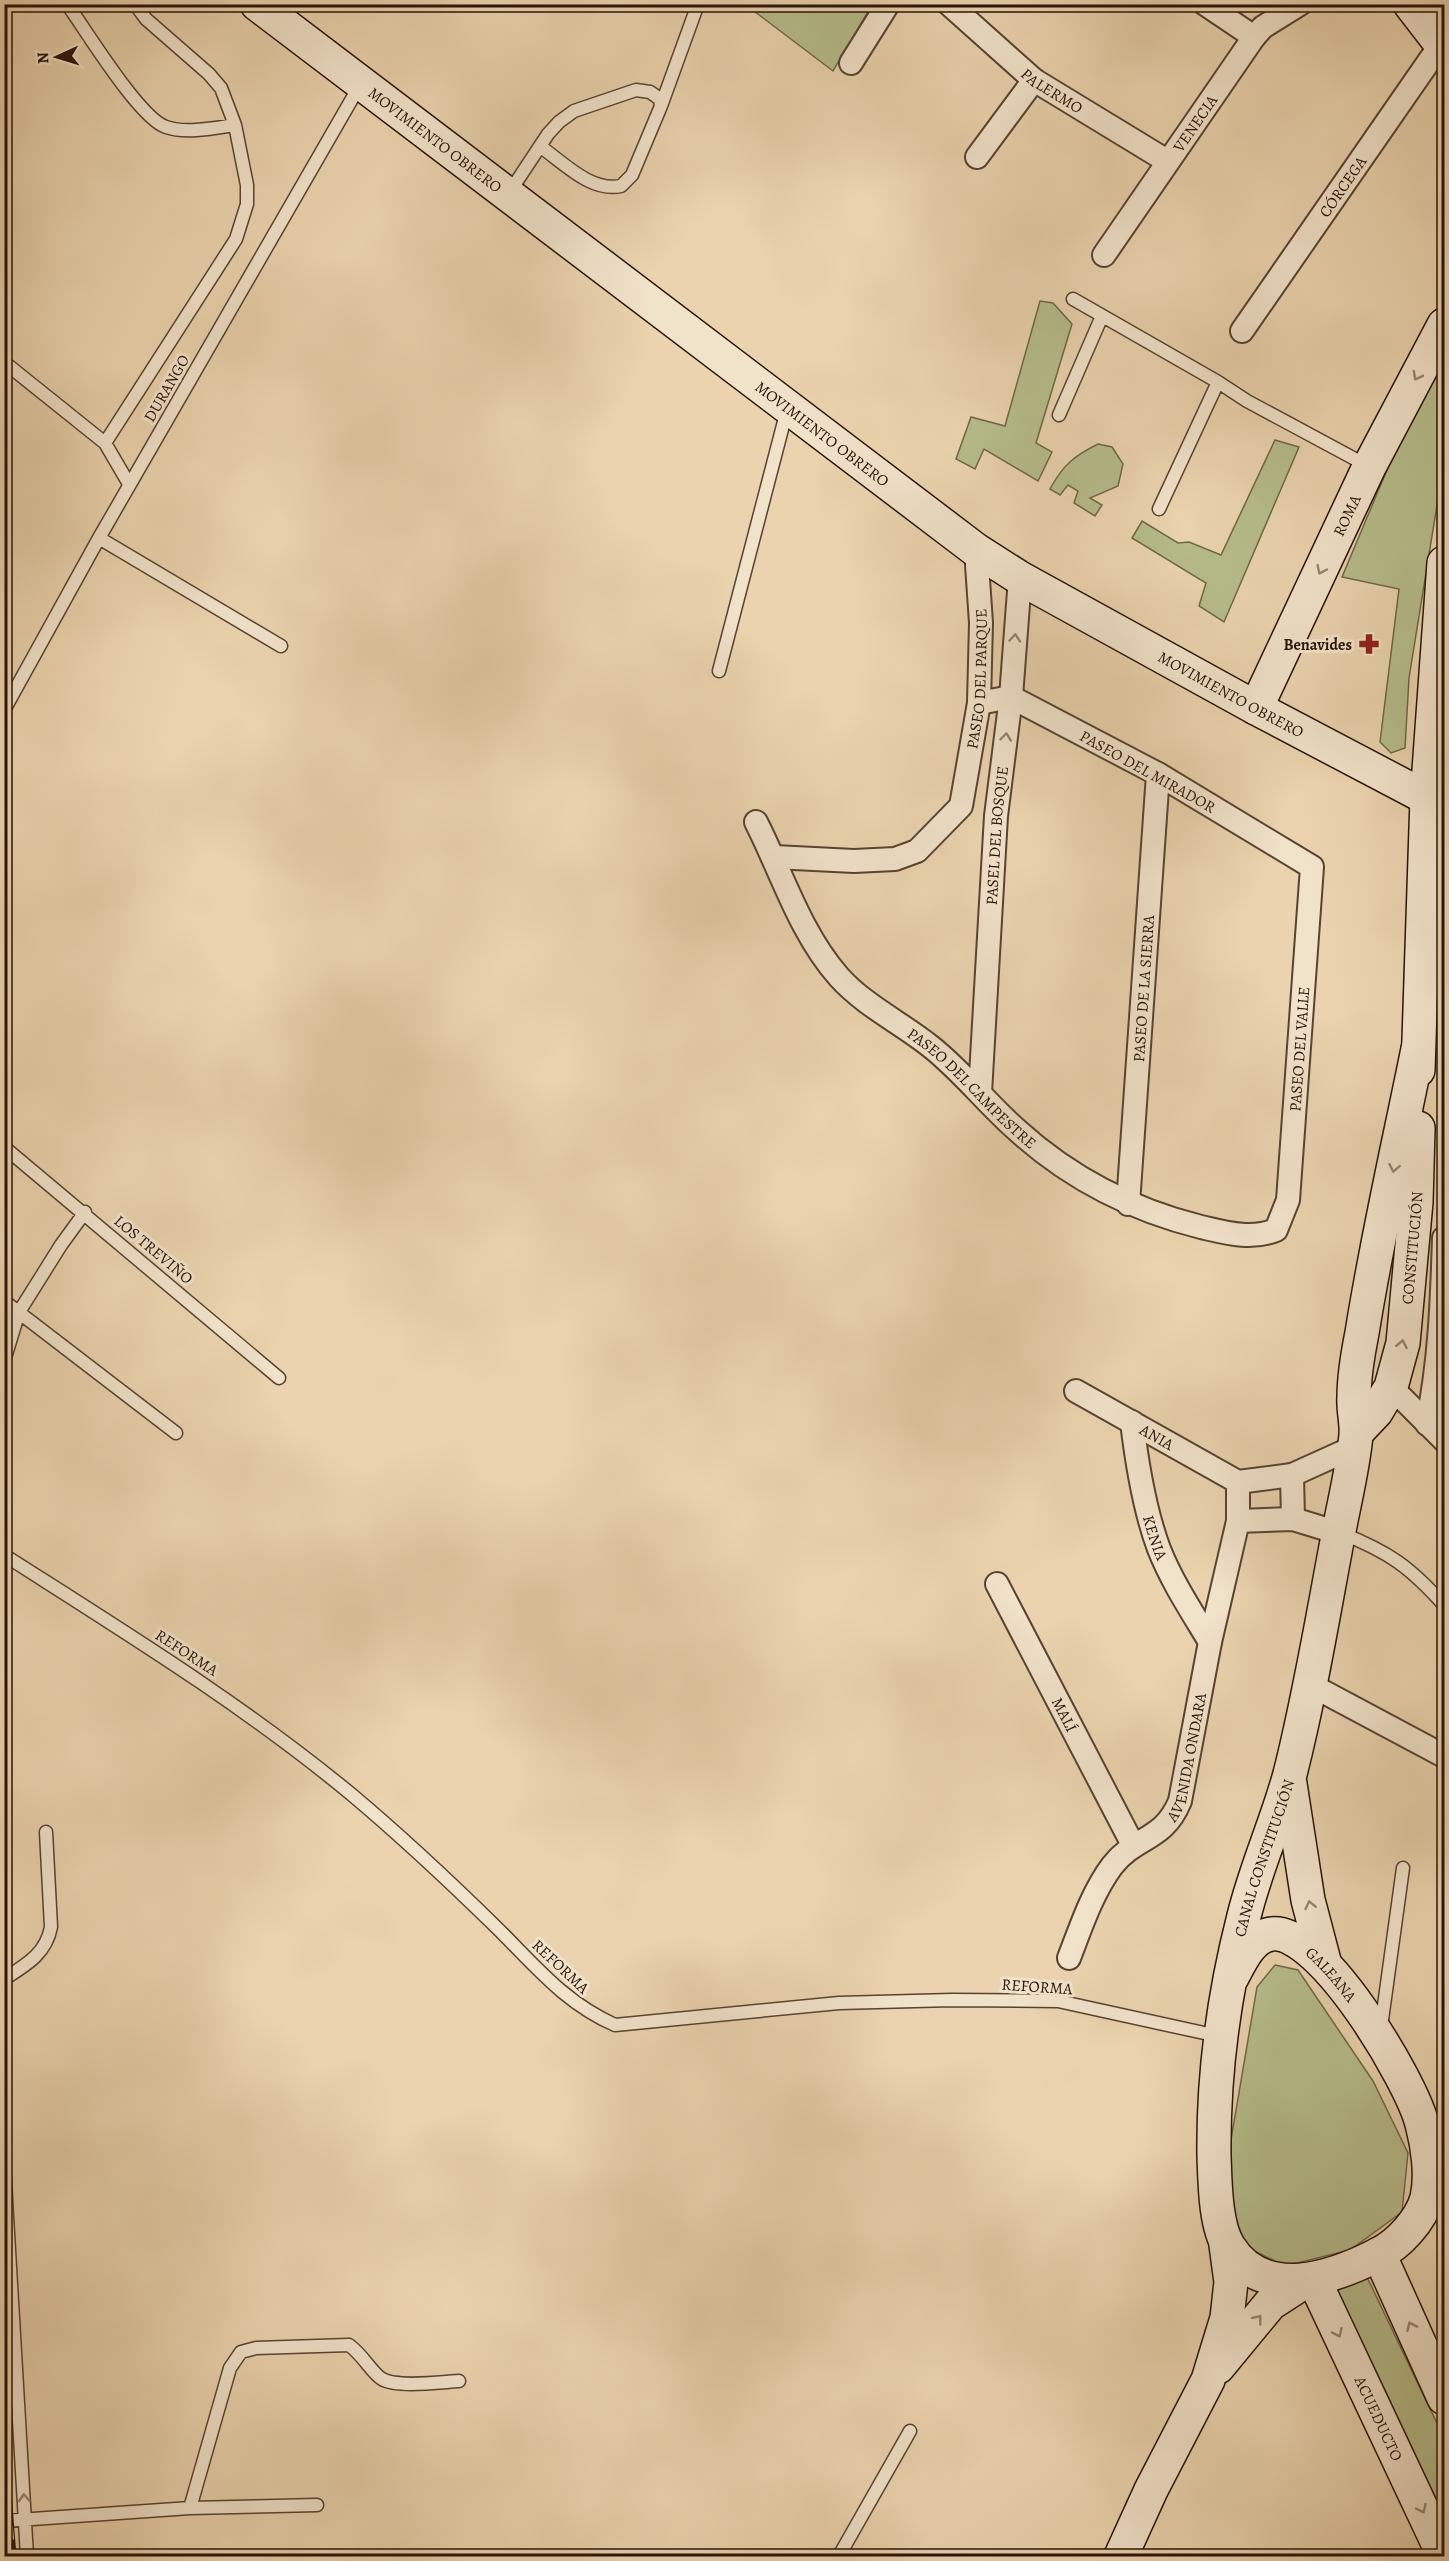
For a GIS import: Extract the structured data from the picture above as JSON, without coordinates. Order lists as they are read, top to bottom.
{
  "streets": {
    "street": [
      "PALERMO",
      "VENECIA",
      "MOVIMIENTO OBRERO",
      "CÓRCEGA",
      "ROMA",
      "PASEO DEL PARQUE",
      "PASEO DEL MIRADOR",
      "PASEL DEL BOSQUE",
      "PASEO DE LA SIERRA",
      "PASEO DEL VALLE",
      "PASEO DEL CAMPESTRE",
      "CONSTITUCIÓN",
      "ANIA",
      "KENIA",
      "MALÍ",
      "AVENIDA ONDARA",
      "CANAL CONSTITUCIÓN",
      "GALEANA",
      "ACUEDUCTO"
    ],
    "lane": ["DURANGO", "LOS TREVIÑO", "REFORMA"]
  },
  "crossings": [
    ["PALERMO", "VENECIA"],
    ["MOVIMIENTO OBRERO", "DURANGO"],
    ["MOVIMIENTO OBRERO", "ROMA"],
    ["MOVIMIENTO OBRERO", "PASEO DEL PARQUE"],
    ["MOVIMIENTO OBRERO", "PASEL DEL BOSQUE"],
    ["MOVIMIENTO OBRERO", "CONSTITUCIÓN"],
    ["PASEO DEL MIRADOR", "PASEL DEL BOSQUE"],
    ["PASEO DEL MIRADOR", "PASEO DE LA SIERRA"],
    ["PASEO DEL MIRADOR", "PASEO DEL VALLE"],
    ["PASEL DEL BOSQUE", "PASEO DEL CAMPESTRE"],
    ["PASEO DE LA SIERRA", "PASEO DEL CAMPESTRE"],
    ["PASEO DEL VALLE", "PASEO DEL CAMPESTRE"],
    ["CONSTITUCIÓN", "CANAL CONSTITUCIÓN"],
    ["ANIA", "KENIA"],
    ["ANIA", "AVENIDA ONDARA"],
    ["KENIA", "AVENIDA ONDARA"],
    ["REFORMA", "GALEANA"],
    ["MALÍ", "AVENIDA ONDARA"],
    ["CANAL CONSTITUCIÓN", "GALEANA"],
    ["GALEANA", "ACUEDUCTO"]
  ],
  "one_way": ["ROMA", "PASEL DEL BOSQUE", "CANAL CONSTITUCIÓN"],
  "places": {
    "pharmacy": ["Benavides"]
  },
  "north": "left"
}
